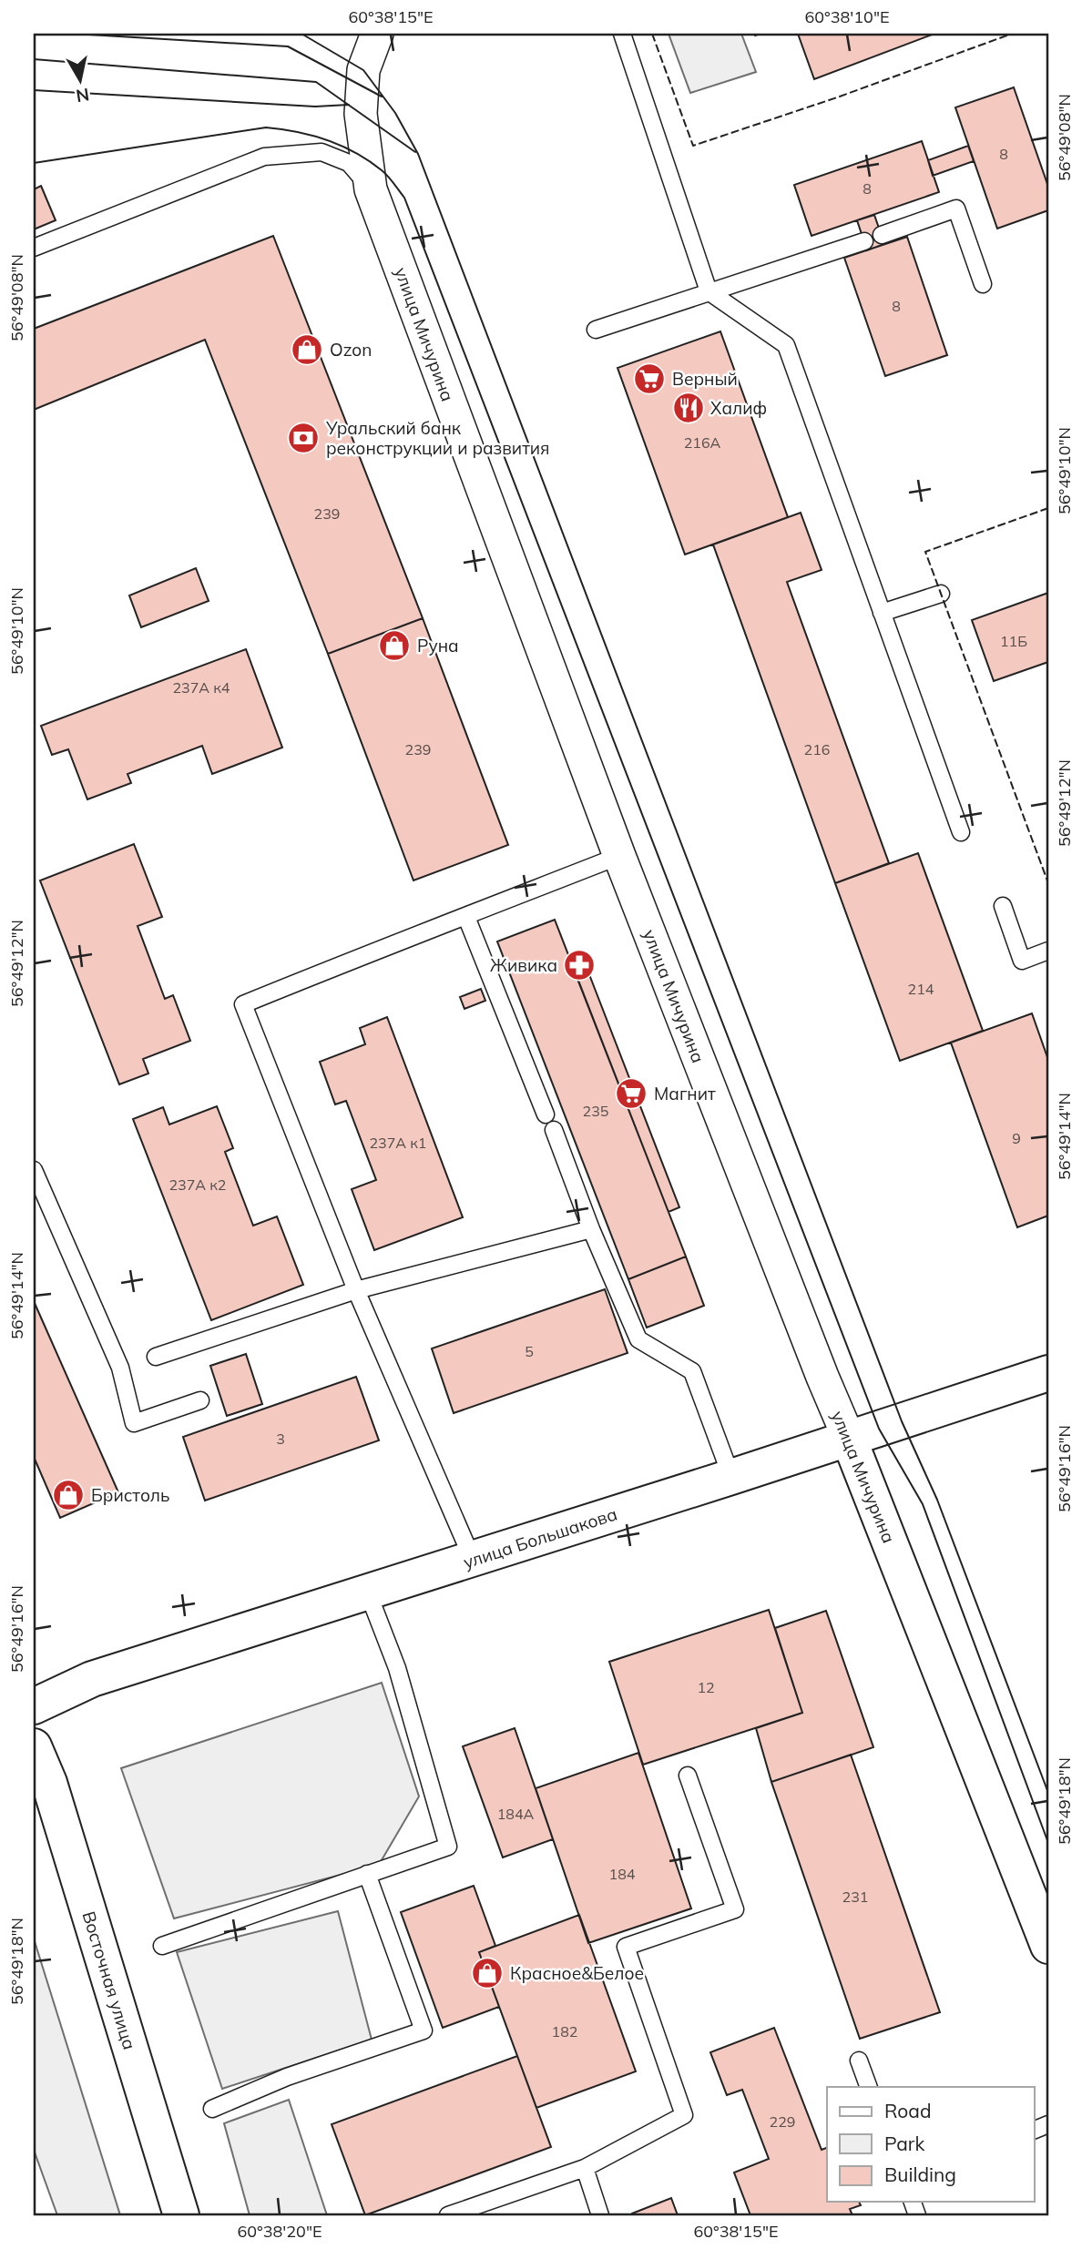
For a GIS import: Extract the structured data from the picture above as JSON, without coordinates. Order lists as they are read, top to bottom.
{
  "streets": {
    "street": ["улица Мичурина", "улица Большакова", "Восточная улица"]
  },
  "crossings": [
    ["улица Мичурина", "улица Большакова"]
  ],
  "places": {
    "shop": [
      "Ozon",
      "Руна",
      "Бристоль",
      "Красное&Белое"
    ],
    "supermarket": ["Верный", "Магнит"],
    "restaurant": ["Халиф"],
    "bank": ["Уральский банк реконструкции и развития"],
    "pharmacy": ["Живика"]
  },
  "house_numbers": [
    "8",
    "8",
    "8",
    "216А",
    "239",
    "11Б",
    "237А к4",
    "239",
    "216",
    "214",
    "235",
    "9",
    "237А к1",
    "237А к2",
    "5",
    "3",
    "12",
    "184А",
    "184",
    "231",
    "182",
    "229"
  ],
  "legend": ["Road", "Park", "Building"],
  "north": "bottom",
  "coordinates": [
    "60°38'15\"E",
    "60°38'10\"E",
    "56°49'08\"N",
    "56°49'10\"N",
    "56°49'12\"N",
    "56°49'14\"N",
    "56°49'16\"N",
    "56°49'18\"N",
    "60°38'20\"E"
  ]
}
